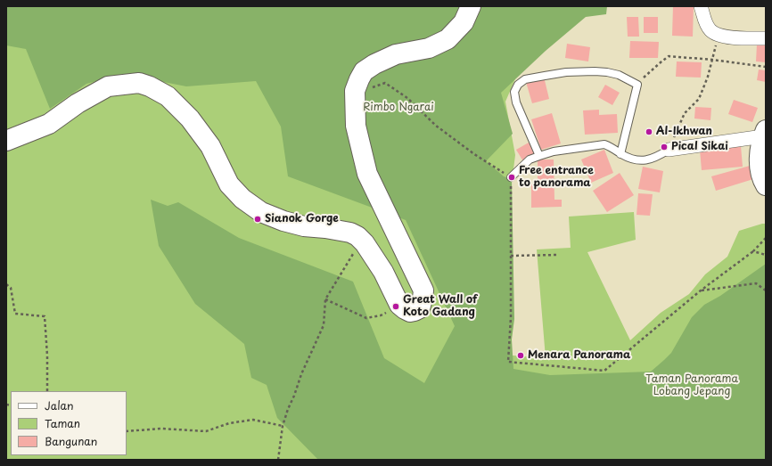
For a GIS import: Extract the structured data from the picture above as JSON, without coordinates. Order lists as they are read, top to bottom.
{
  "parks": ["Rimbo Ngarai", "Taman Panorama Lobang Jepang"],
  "places": [
    "Al-Ikhwan",
    "Pical Sikai",
    "Free entrance to panorama",
    "Sianok Gorge",
    "Great Wall of Koto Gadang",
    "Menara Panorama"
  ],
  "legend": ["Jalan", "Taman", "Bangunan"]
}
